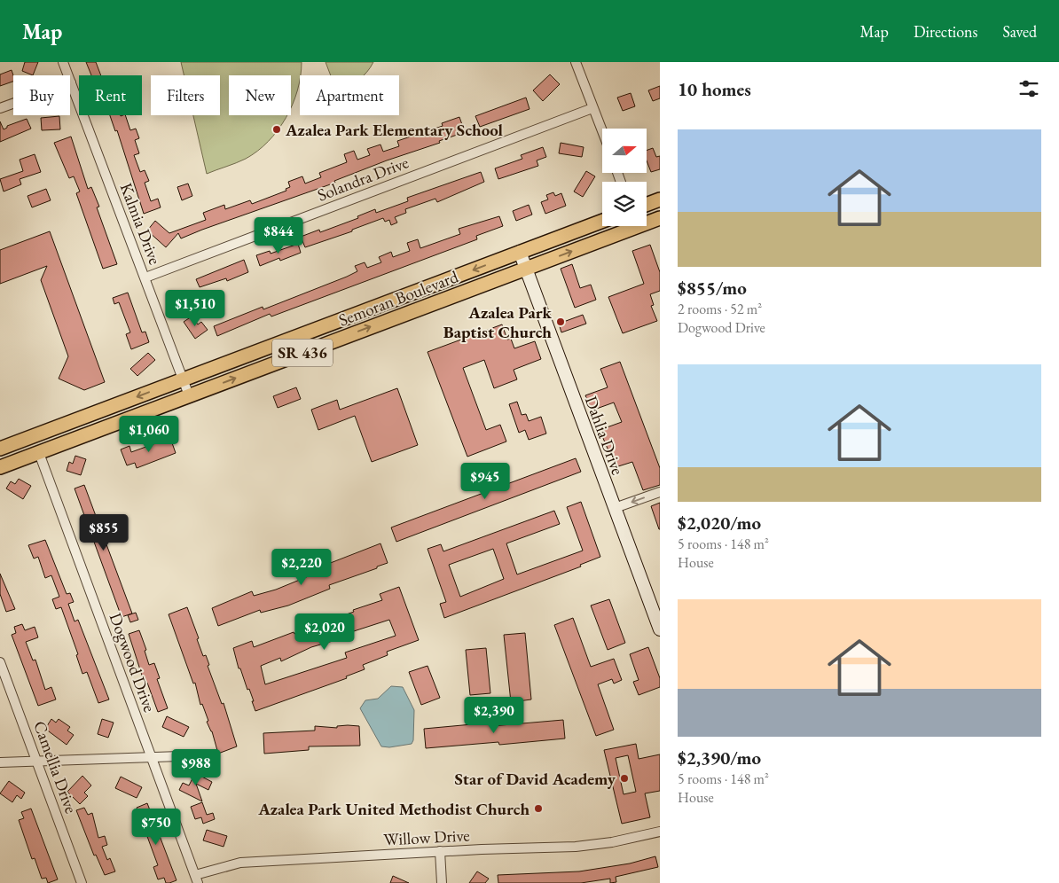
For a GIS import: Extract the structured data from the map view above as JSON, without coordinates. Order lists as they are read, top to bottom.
{
  "streets": {
    "main road": ["Semoran Boulevard", "SR 436"],
    "street": [
      "Solandra Drive",
      "Kalmia Drive",
      "Dahlia Drive",
      "Dogwood Drive",
      "Camellia Drive",
      "Willow Drive"
    ]
  },
  "crossings": [
    ["Solandra Drive", "Kalmia Drive"],
    ["Kalmia Drive", "Semoran Boulevard"],
    ["Semoran Boulevard", "Dahlia Drive"],
    ["Semoran Boulevard", "Dogwood Drive"],
    ["Dogwood Drive", "Willow Drive"]
  ],
  "places": [
    "Azalea Park Elementary School",
    "Azalea Park Baptist Church",
    "Star of David Academy",
    "Azalea Park United Methodist Church"
  ],
  "north": "right",
  "page": {
    "header": "Map",
    "nav": ["Map", "Directions", "Saved"],
    "heading": "10 homes",
    "chip": [
      "Buy",
      "Rent",
      "Filters",
      "New",
      "Apartment"
    ],
    "list": [
      {
        "name": "$855/mo",
        "note": "2 rooms · 52 m² · Dogwood Drive"
      },
      {
        "name": "$2,020/mo",
        "note": "5 rooms · 148 m² · House"
      },
      {
        "name": "$2,390/mo",
        "note": "5 rooms · 148 m² · House"
      }
    ],
    "price": [
      "$844",
      "$1,510",
      "$1,060",
      "$945",
      "$855",
      "$2,220",
      "$2,020",
      "$2,390",
      "$988",
      "$750"
    ]
  }
}
